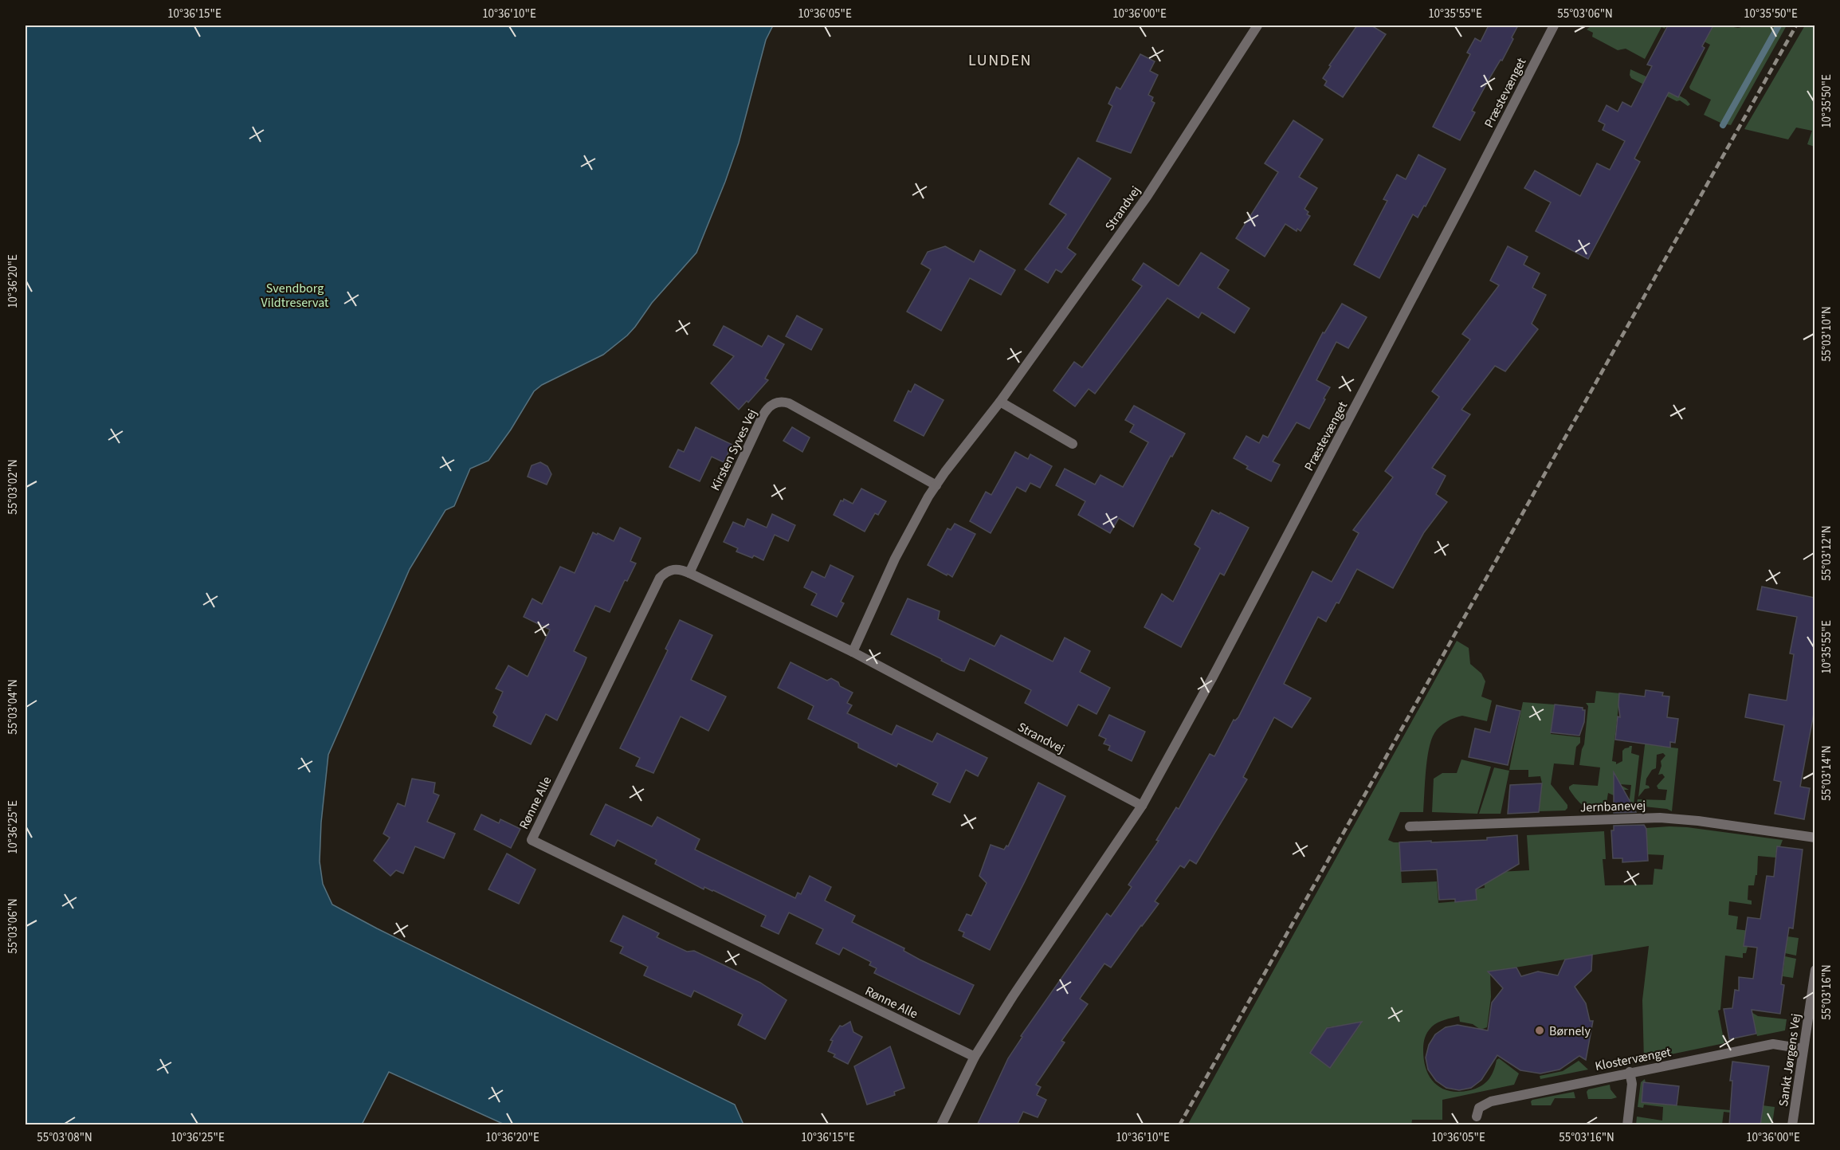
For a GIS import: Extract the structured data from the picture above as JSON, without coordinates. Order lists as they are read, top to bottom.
{
  "streets": {
    "street": [
      "Præstevænget",
      "Strandvej",
      "Kirsten Syves Vej",
      "Rønne Alle",
      "Jernbanevej",
      "Klostervænget",
      "Sankt Jørgens Vej"
    ]
  },
  "crossings": [
    ["Præstevænget", "Strandvej"],
    ["Strandvej", "Kirsten Syves Vej"],
    ["Strandvej", "Rønne Alle"],
    ["Kirsten Syves Vej", "Rønne Alle"],
    ["Klostervænget", "Sankt Jørgens Vej"]
  ],
  "districts": ["LUNDEN"],
  "parks": ["Svendborg Vildtreservat"],
  "places": ["Børnely"],
  "coordinates": [
    "10°36'15\"E",
    "10°36'10\"E",
    "10°36'05\"E",
    "10°36'00\"E",
    "10°35'55\"E",
    "55°03'06\"N",
    "10°35'50\"E",
    "10°36'20\"E",
    "55°03'10\"N",
    "55°03'02\"N",
    "55°03'12\"N",
    "55°03'04\"N",
    "55°03'14\"N",
    "10°36'25\"E",
    "55°03'16\"N",
    "55°03'08\"N"
  ]
}
